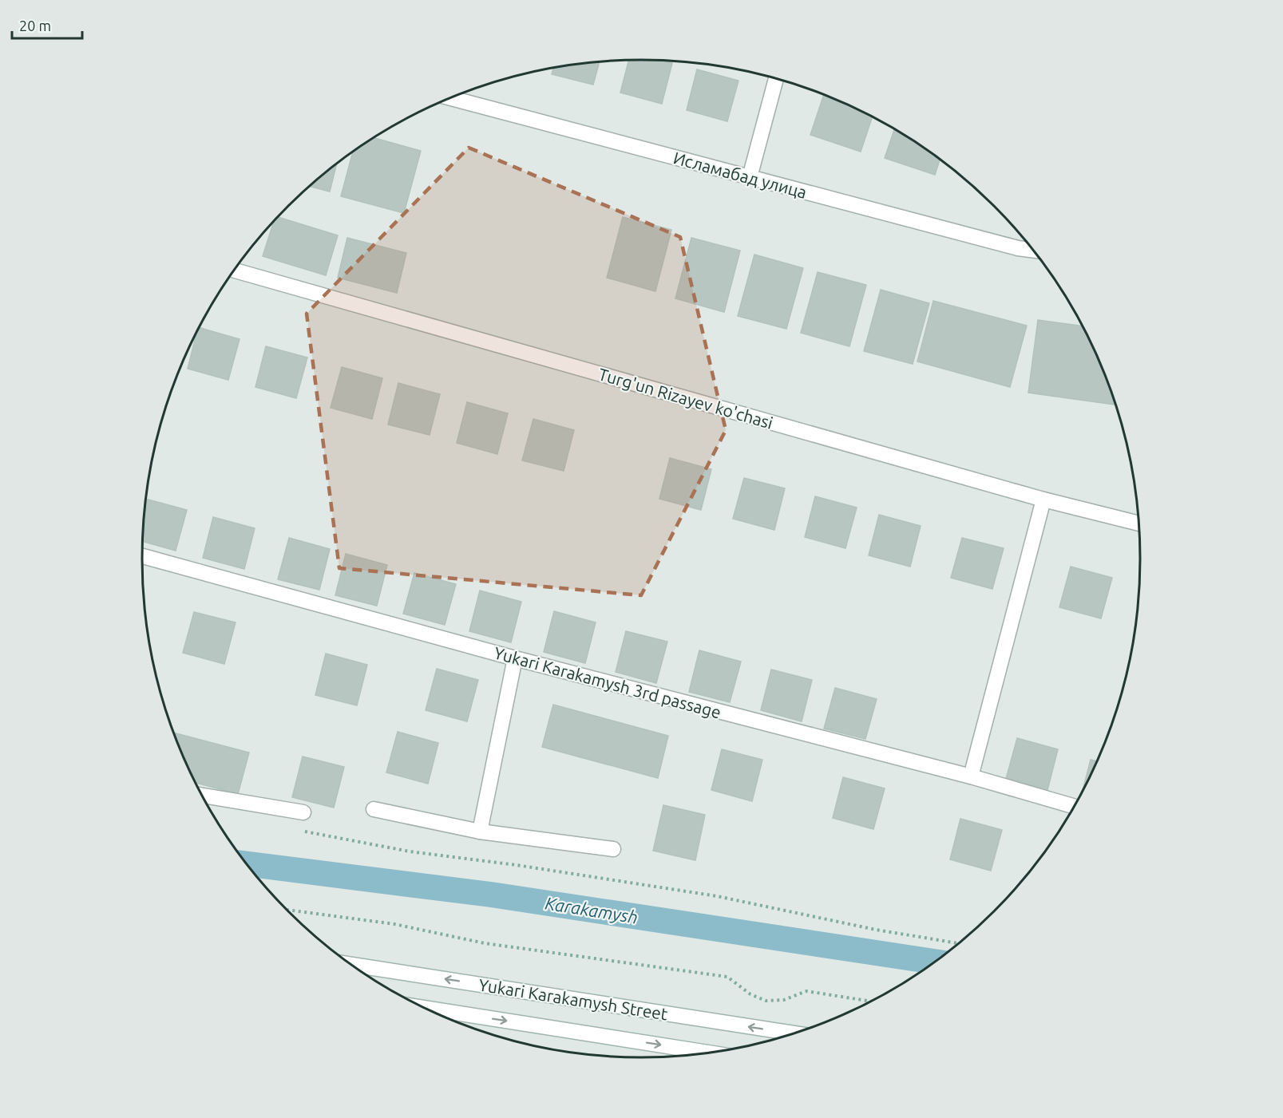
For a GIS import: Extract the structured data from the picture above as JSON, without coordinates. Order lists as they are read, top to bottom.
{
  "streets": {
    "street": [
      "Исламабад улица",
      "Turg'un Rizayev ko'chasi",
      "Yukari Karakamysh 3rd passage",
      "Yukari Karakamysh Street"
    ]
  },
  "water": ["Karakamysh"],
  "scale_bar": "20 m"
}
